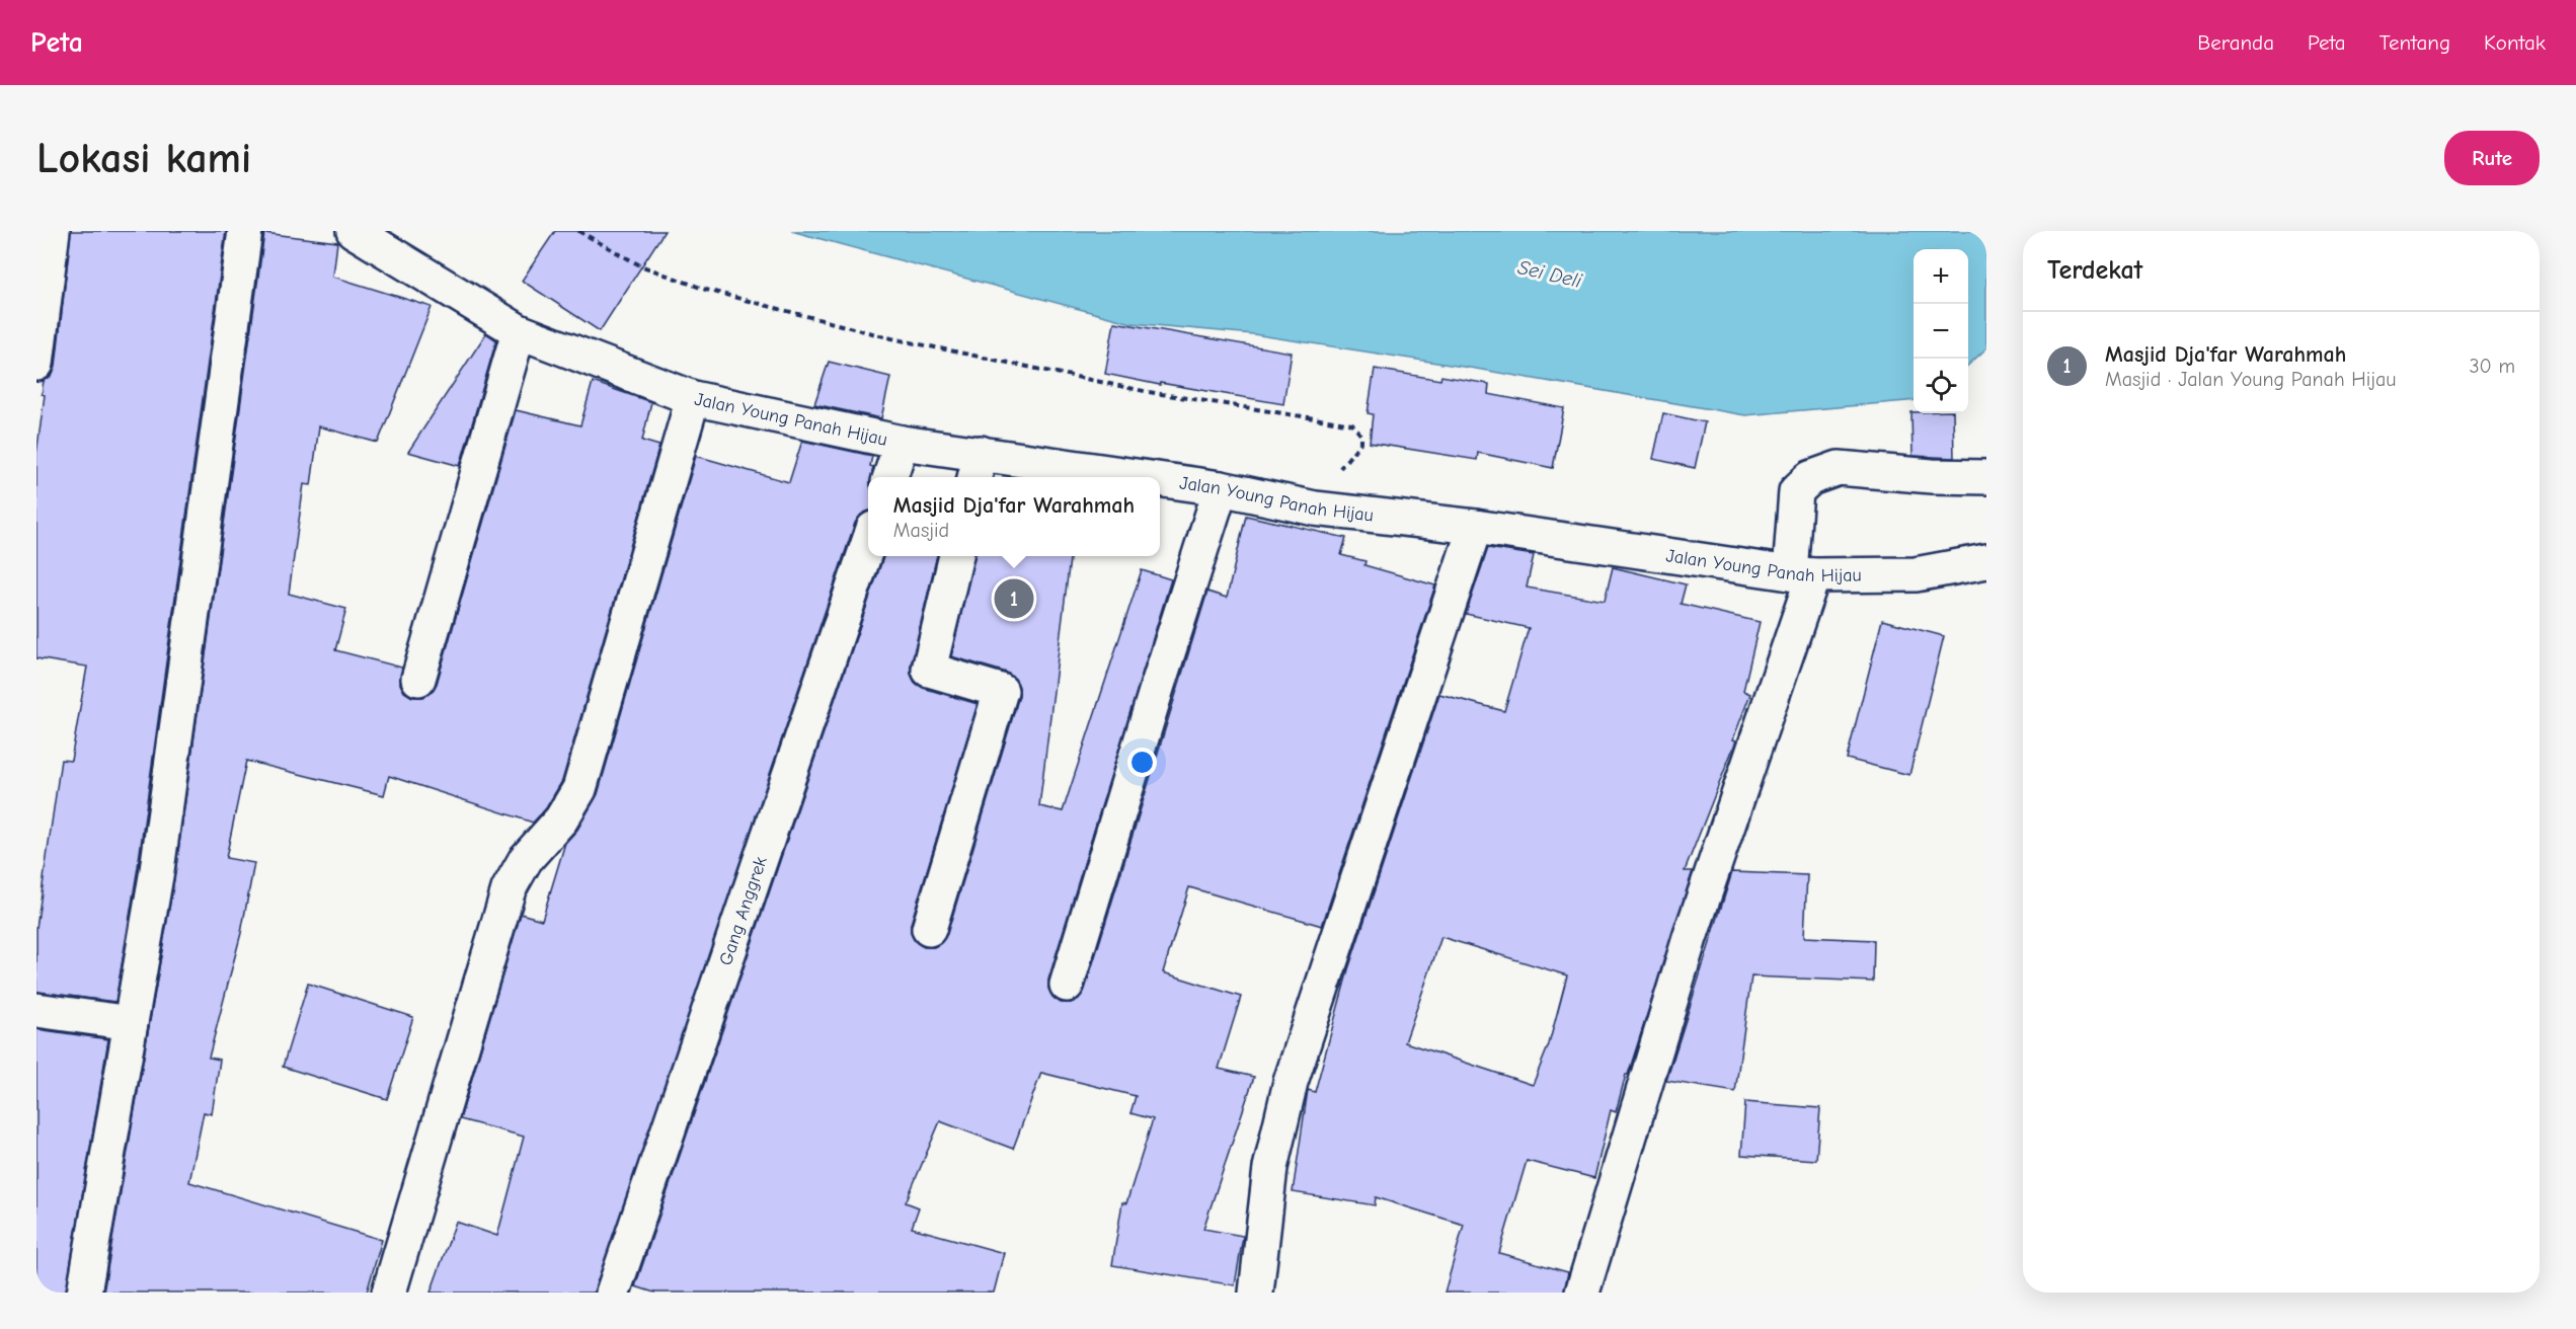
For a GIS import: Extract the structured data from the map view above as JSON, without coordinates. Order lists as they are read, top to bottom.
{
  "streets": {
    "street": ["Jalan Young Panah Hijau", "Gang Anggrek"]
  },
  "water": ["Sei Deli"],
  "page": {
    "header": "Peta",
    "nav": [
      "Beranda",
      "Peta",
      "Tentang",
      "Kontak"
    ],
    "buttons": "Rute",
    "title": "Lokasi kami",
    "heading": "Terdekat",
    "map_buttons": ["+", "−"],
    "list": [
      {
        "mark": "1",
        "name": "Masjid Dja'far Warahmah",
        "note": "Masjid · Jalan Young Panah Hijau",
        "value": "30 m"
      }
    ],
    "popup": ["Masjid Dja'far Warahmah", "Masjid"],
    "pins": "1"
  }
}
